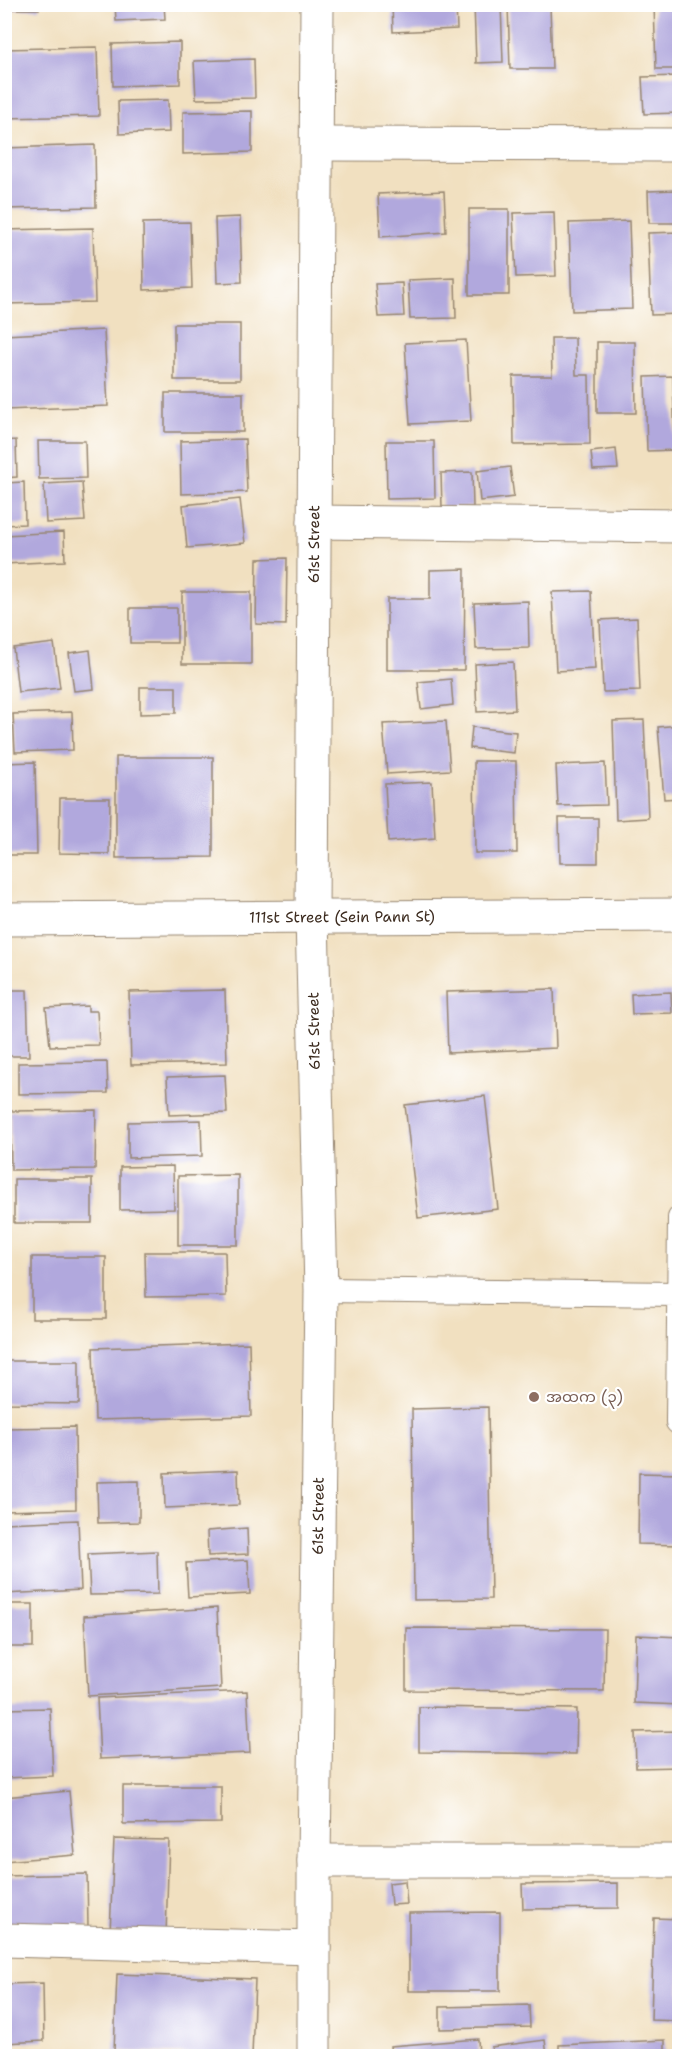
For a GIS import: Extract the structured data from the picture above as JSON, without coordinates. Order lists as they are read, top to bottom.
{
  "streets": {
    "street": ["61st Street", "111st Street (Sein Pann St)"]
  },
  "crossings": [
    ["61st Street", "111st Street (Sein Pann St)"]
  ],
  "places": ["အထက (၃)"]
}
